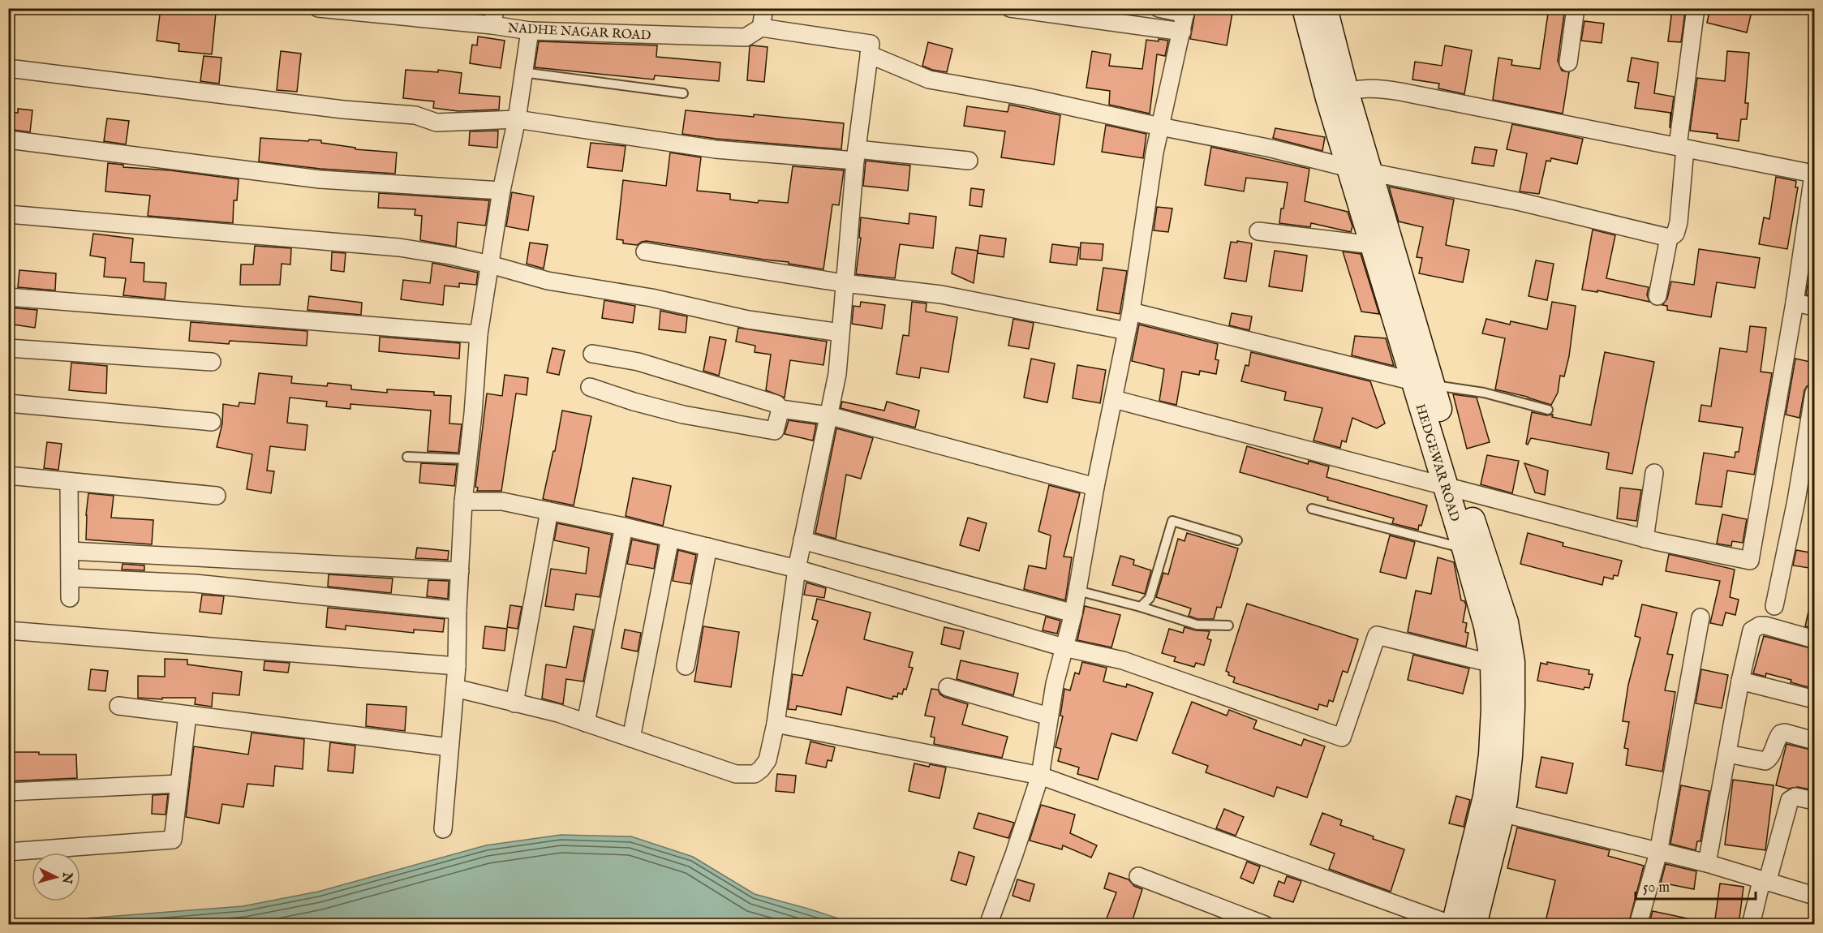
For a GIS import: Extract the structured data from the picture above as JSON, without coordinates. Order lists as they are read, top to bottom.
{
  "streets": {
    "main road": ["HEDGEWAR ROAD"],
    "street": ["NADHE NAGAR ROAD"]
  },
  "scale_bar": "50 m",
  "north": "right"
}
